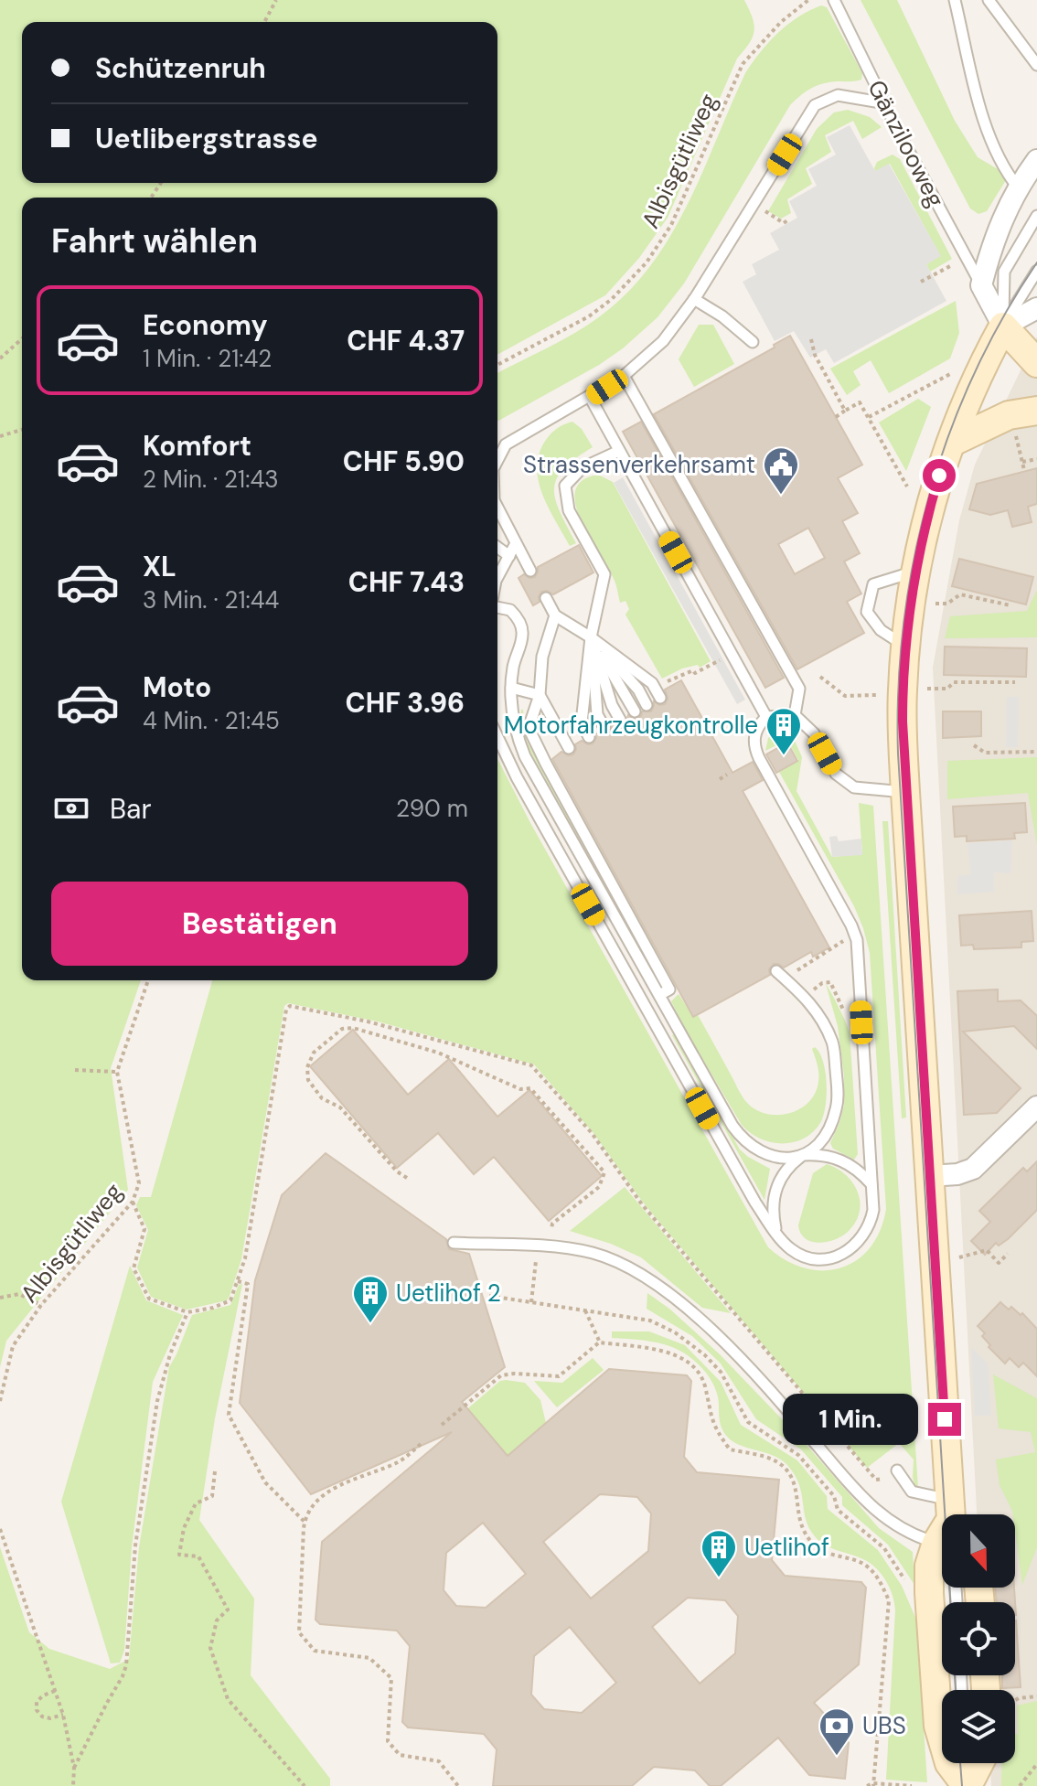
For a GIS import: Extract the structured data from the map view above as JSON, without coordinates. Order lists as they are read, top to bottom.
{
  "streets": {
    "lane": ["Gänzilooweg"],
    "path": ["Albisgütliweg"]
  },
  "places": {
    "public building": ["Strassenverkehrsamt"],
    "building": ["Motorfahrzeugkontrolle", "Uetlihof 2", "Uetlihof"],
    "bank": ["UBS"]
  },
  "north": "bottom",
  "page": {
    "banner": ["Schützenruh", "Uetlibergstrasse"],
    "heading": "Fahrt wählen",
    "list": [
      {
        "name": "Economy",
        "note": "1 Min. · 21:42",
        "value": "CHF 4.37"
      },
      {
        "name": "Komfort",
        "note": "2 Min. · 21:43",
        "value": "CHF 5.90"
      },
      {
        "name": "XL",
        "note": "3 Min. · 21:44",
        "value": "CHF 7.43"
      },
      {
        "name": "Moto",
        "note": "4 Min. · 21:45",
        "value": "CHF 3.96"
      }
    ],
    "pay": ["Bar", "290 m"],
    "buttons": "Bestätigen",
    "bubble": "1 Min."
  }
}
